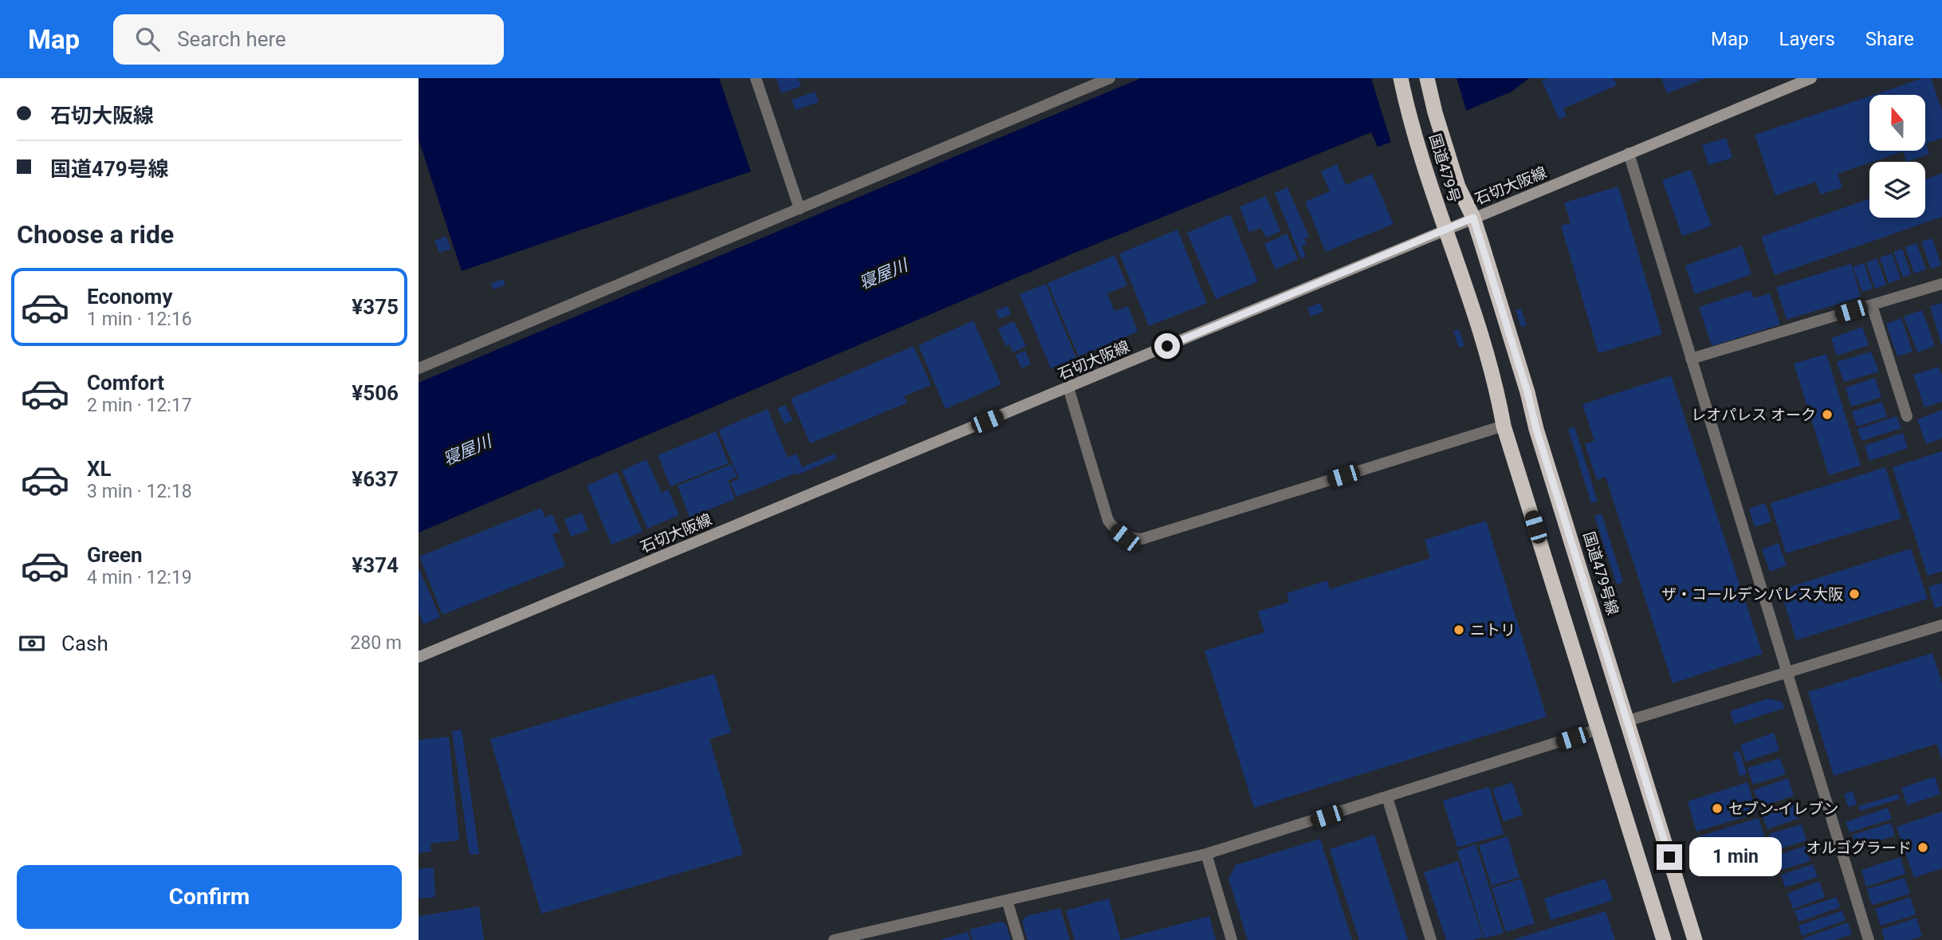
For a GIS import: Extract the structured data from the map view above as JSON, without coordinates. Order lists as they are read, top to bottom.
{
  "streets": {
    "highway": ["国道479号", "国道479号線"],
    "main road": ["石切大阪線"]
  },
  "crossings": [
    ["国道479号", "石切大阪線"],
    ["国道479号", "国道479号線"],
    ["石切大阪線", "国道479号線"]
  ],
  "water": ["寝屋川"],
  "places": [
    "レオパレス オーク",
    "ザ・コールデンパレス大阪",
    "ニトリ",
    "セブン-イレブン",
    "オルゴグラード"
  ],
  "north": "top",
  "page": {
    "header": "Map",
    "search": "Search here",
    "nav": ["Map", "Layers", "Share"],
    "banner": ["石切大阪線", "国道479号線"],
    "heading": "Choose a ride",
    "list": [
      {
        "name": "Economy",
        "note": "1 min · 12:16",
        "value": "¥375"
      },
      {
        "name": "Comfort",
        "note": "2 min · 12:17",
        "value": "¥506"
      },
      {
        "name": "XL",
        "note": "3 min · 12:18",
        "value": "¥637"
      },
      {
        "name": "Green",
        "note": "4 min · 12:19",
        "value": "¥374"
      }
    ],
    "pay": ["Cash", "280 m"],
    "bubble": "1 min",
    "buttons": "Confirm"
  }
}
